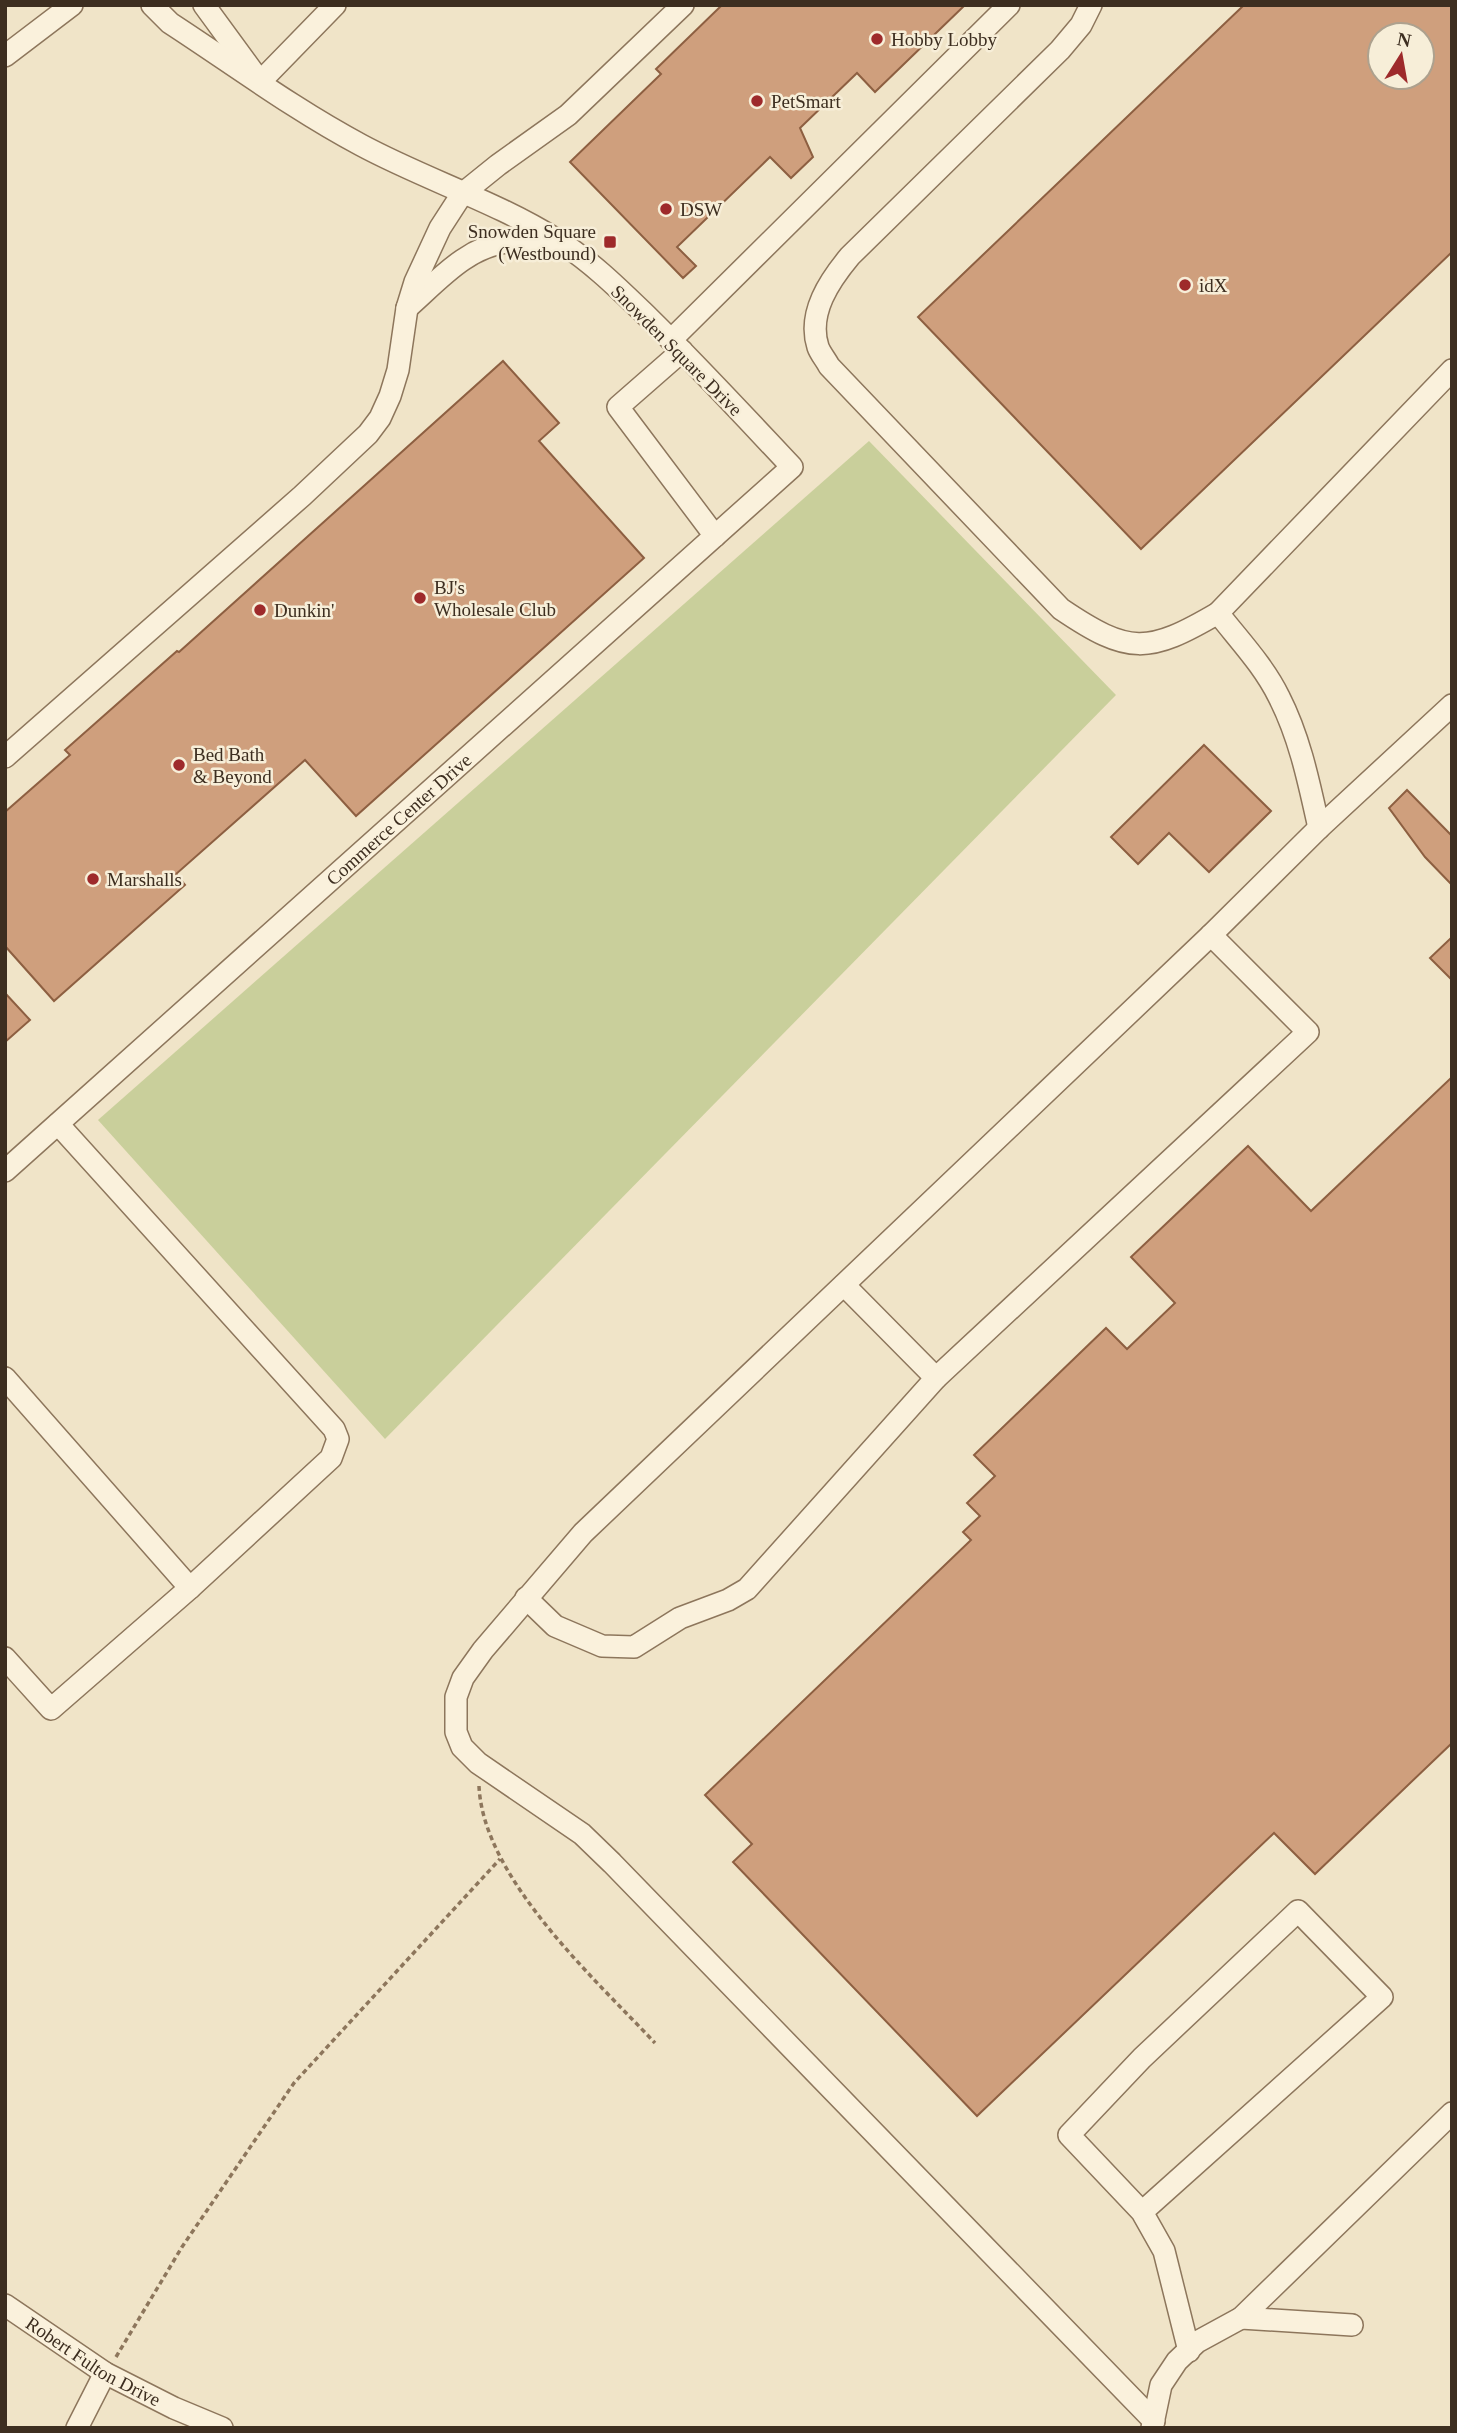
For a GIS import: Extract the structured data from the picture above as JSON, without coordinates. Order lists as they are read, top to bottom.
{
  "streets": {
    "street": ["Snowden Square Drive", "Commerce Center Drive", "Robert Fulton Drive"]
  },
  "crossings": [
    ["Snowden Square Drive", "Commerce Center Drive"]
  ],
  "places": {
    "other": [
      "Hobby Lobby",
      "PetSmart",
      "DSW",
      "idX",
      "BJ's Wholesale Club",
      "Dunkin'",
      "Bed Bath & Beyond",
      "Marshalls"
    ],
    "transit": ["Snowden Square (Westbound)"]
  },
  "north": "top"
}
